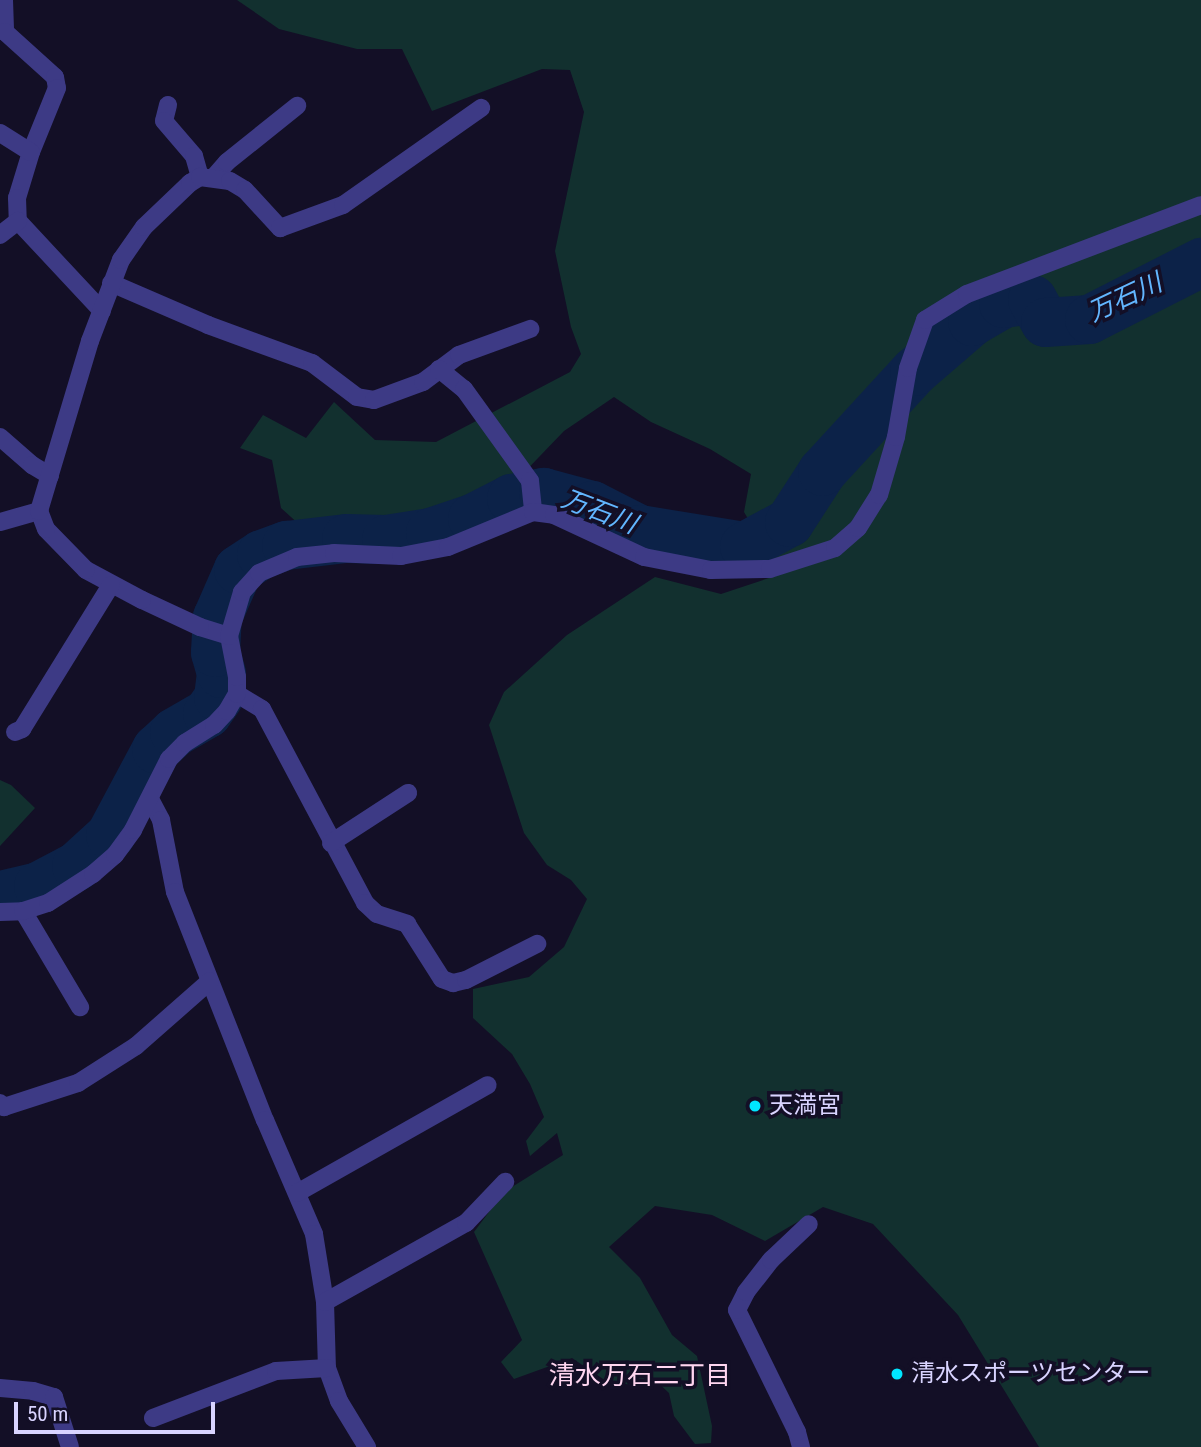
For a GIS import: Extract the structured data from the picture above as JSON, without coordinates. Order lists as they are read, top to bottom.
{
  "districts": ["清水万石二丁目"],
  "water": ["万石川"],
  "places": ["天満宮", "清水スポーツセンター"],
  "scale_bar": "50 m"
}
